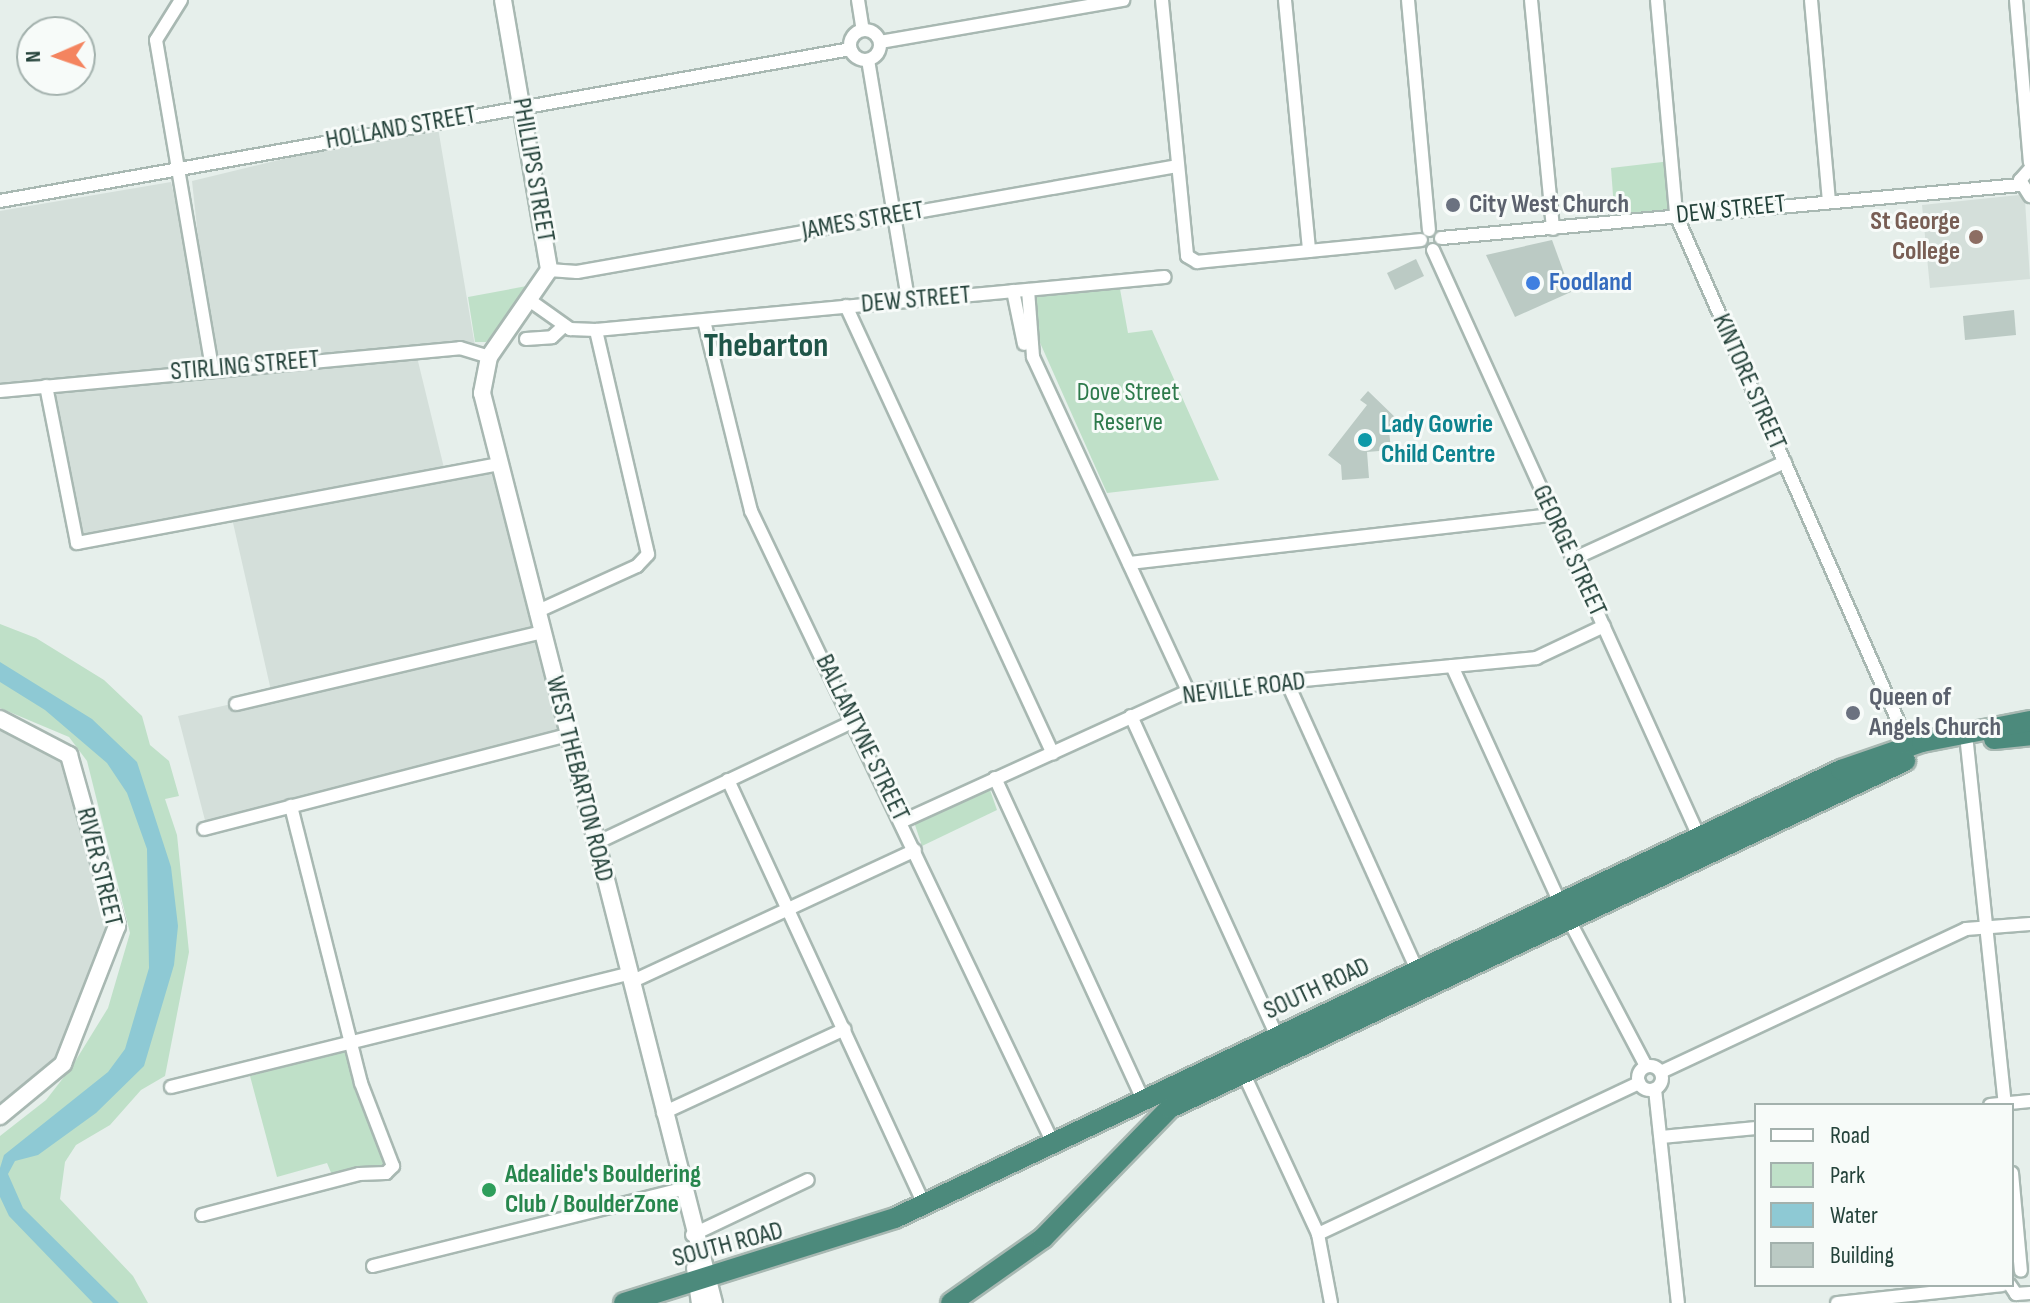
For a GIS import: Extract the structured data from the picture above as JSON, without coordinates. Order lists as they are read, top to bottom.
{
  "streets": {
    "highway": ["SOUTH ROAD"],
    "street": [
      "HOLLAND STREET",
      "PHILLIPS STREET",
      "DEW STREET",
      "JAMES STREET",
      "STIRLING STREET",
      "KINTORE STREET",
      "GEORGE STREET",
      "NEVILLE ROAD",
      "BALLANTYNE STREET",
      "WEST THEBARTON ROAD",
      "RIVER STREET"
    ]
  },
  "crossings": [
    ["HOLLAND STREET", "PHILLIPS STREET"],
    ["PHILLIPS STREET", "DEW STREET"],
    ["PHILLIPS STREET", "JAMES STREET"],
    ["PHILLIPS STREET", "STIRLING STREET"],
    ["PHILLIPS STREET", "WEST THEBARTON ROAD"],
    ["DEW STREET", "KINTORE STREET"],
    ["DEW STREET", "BALLANTYNE STREET"],
    ["STIRLING STREET", "WEST THEBARTON ROAD"],
    ["KINTORE STREET", "SOUTH ROAD"],
    ["GEORGE STREET", "NEVILLE ROAD"],
    ["GEORGE STREET", "SOUTH ROAD"],
    ["NEVILLE ROAD", "BALLANTYNE STREET"],
    ["BALLANTYNE STREET", "SOUTH ROAD"],
    ["WEST THEBARTON ROAD", "SOUTH ROAD"]
  ],
  "districts": ["Thebarton"],
  "parks": ["Dove Street Reserve"],
  "places": [
    "City West Church",
    "St George College",
    "Foodland",
    "Lady Gowrie Child Centre",
    "Queen of Angels Church",
    "Adealide's Bouldering Club / BoulderZone"
  ],
  "legend": [
    "Road",
    "Park",
    "Water",
    "Building"
  ],
  "north": "left"
}
